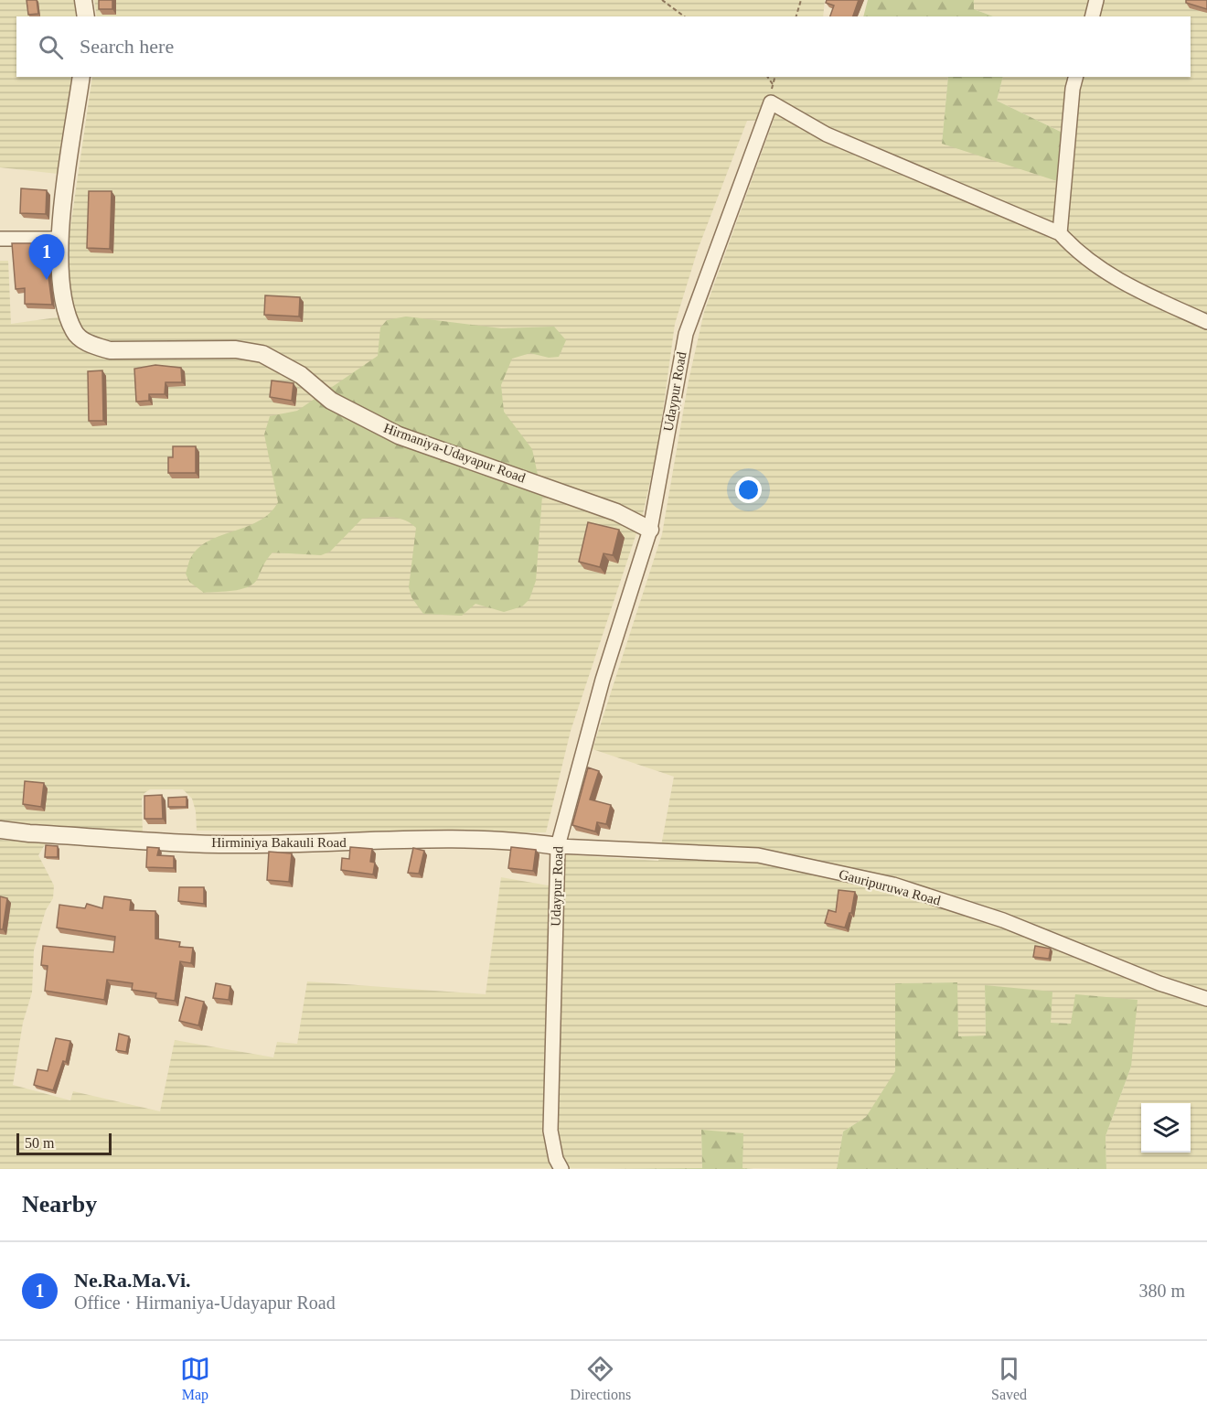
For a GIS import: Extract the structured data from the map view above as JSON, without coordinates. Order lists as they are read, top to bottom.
{
  "streets": {
    "street": [
      "Udaypur Road",
      "Hirmaniya-Udayapur Road",
      "Hirminiya Bakauli Road",
      "Gauripuruwa Road"
    ]
  },
  "crossings": [
    ["Udaypur Road", "Hirmaniya-Udayapur Road"],
    ["Udaypur Road", "Hirminiya Bakauli Road"],
    ["Udaypur Road", "Gauripuruwa Road"],
    ["Hirminiya Bakauli Road", "Gauripuruwa Road"]
  ],
  "scale_bar": "50 m",
  "page": {
    "search": "Search here",
    "pins": "1",
    "scale": "50 m",
    "heading": "Nearby",
    "list": [
      {
        "mark": "1",
        "name": "Ne.Ra.Ma.Vi.",
        "note": "Office · Hirmaniya-Udayapur Road",
        "value": "380 m"
      }
    ],
    "nav": ["Map", "Directions", "Saved"]
  }
}
